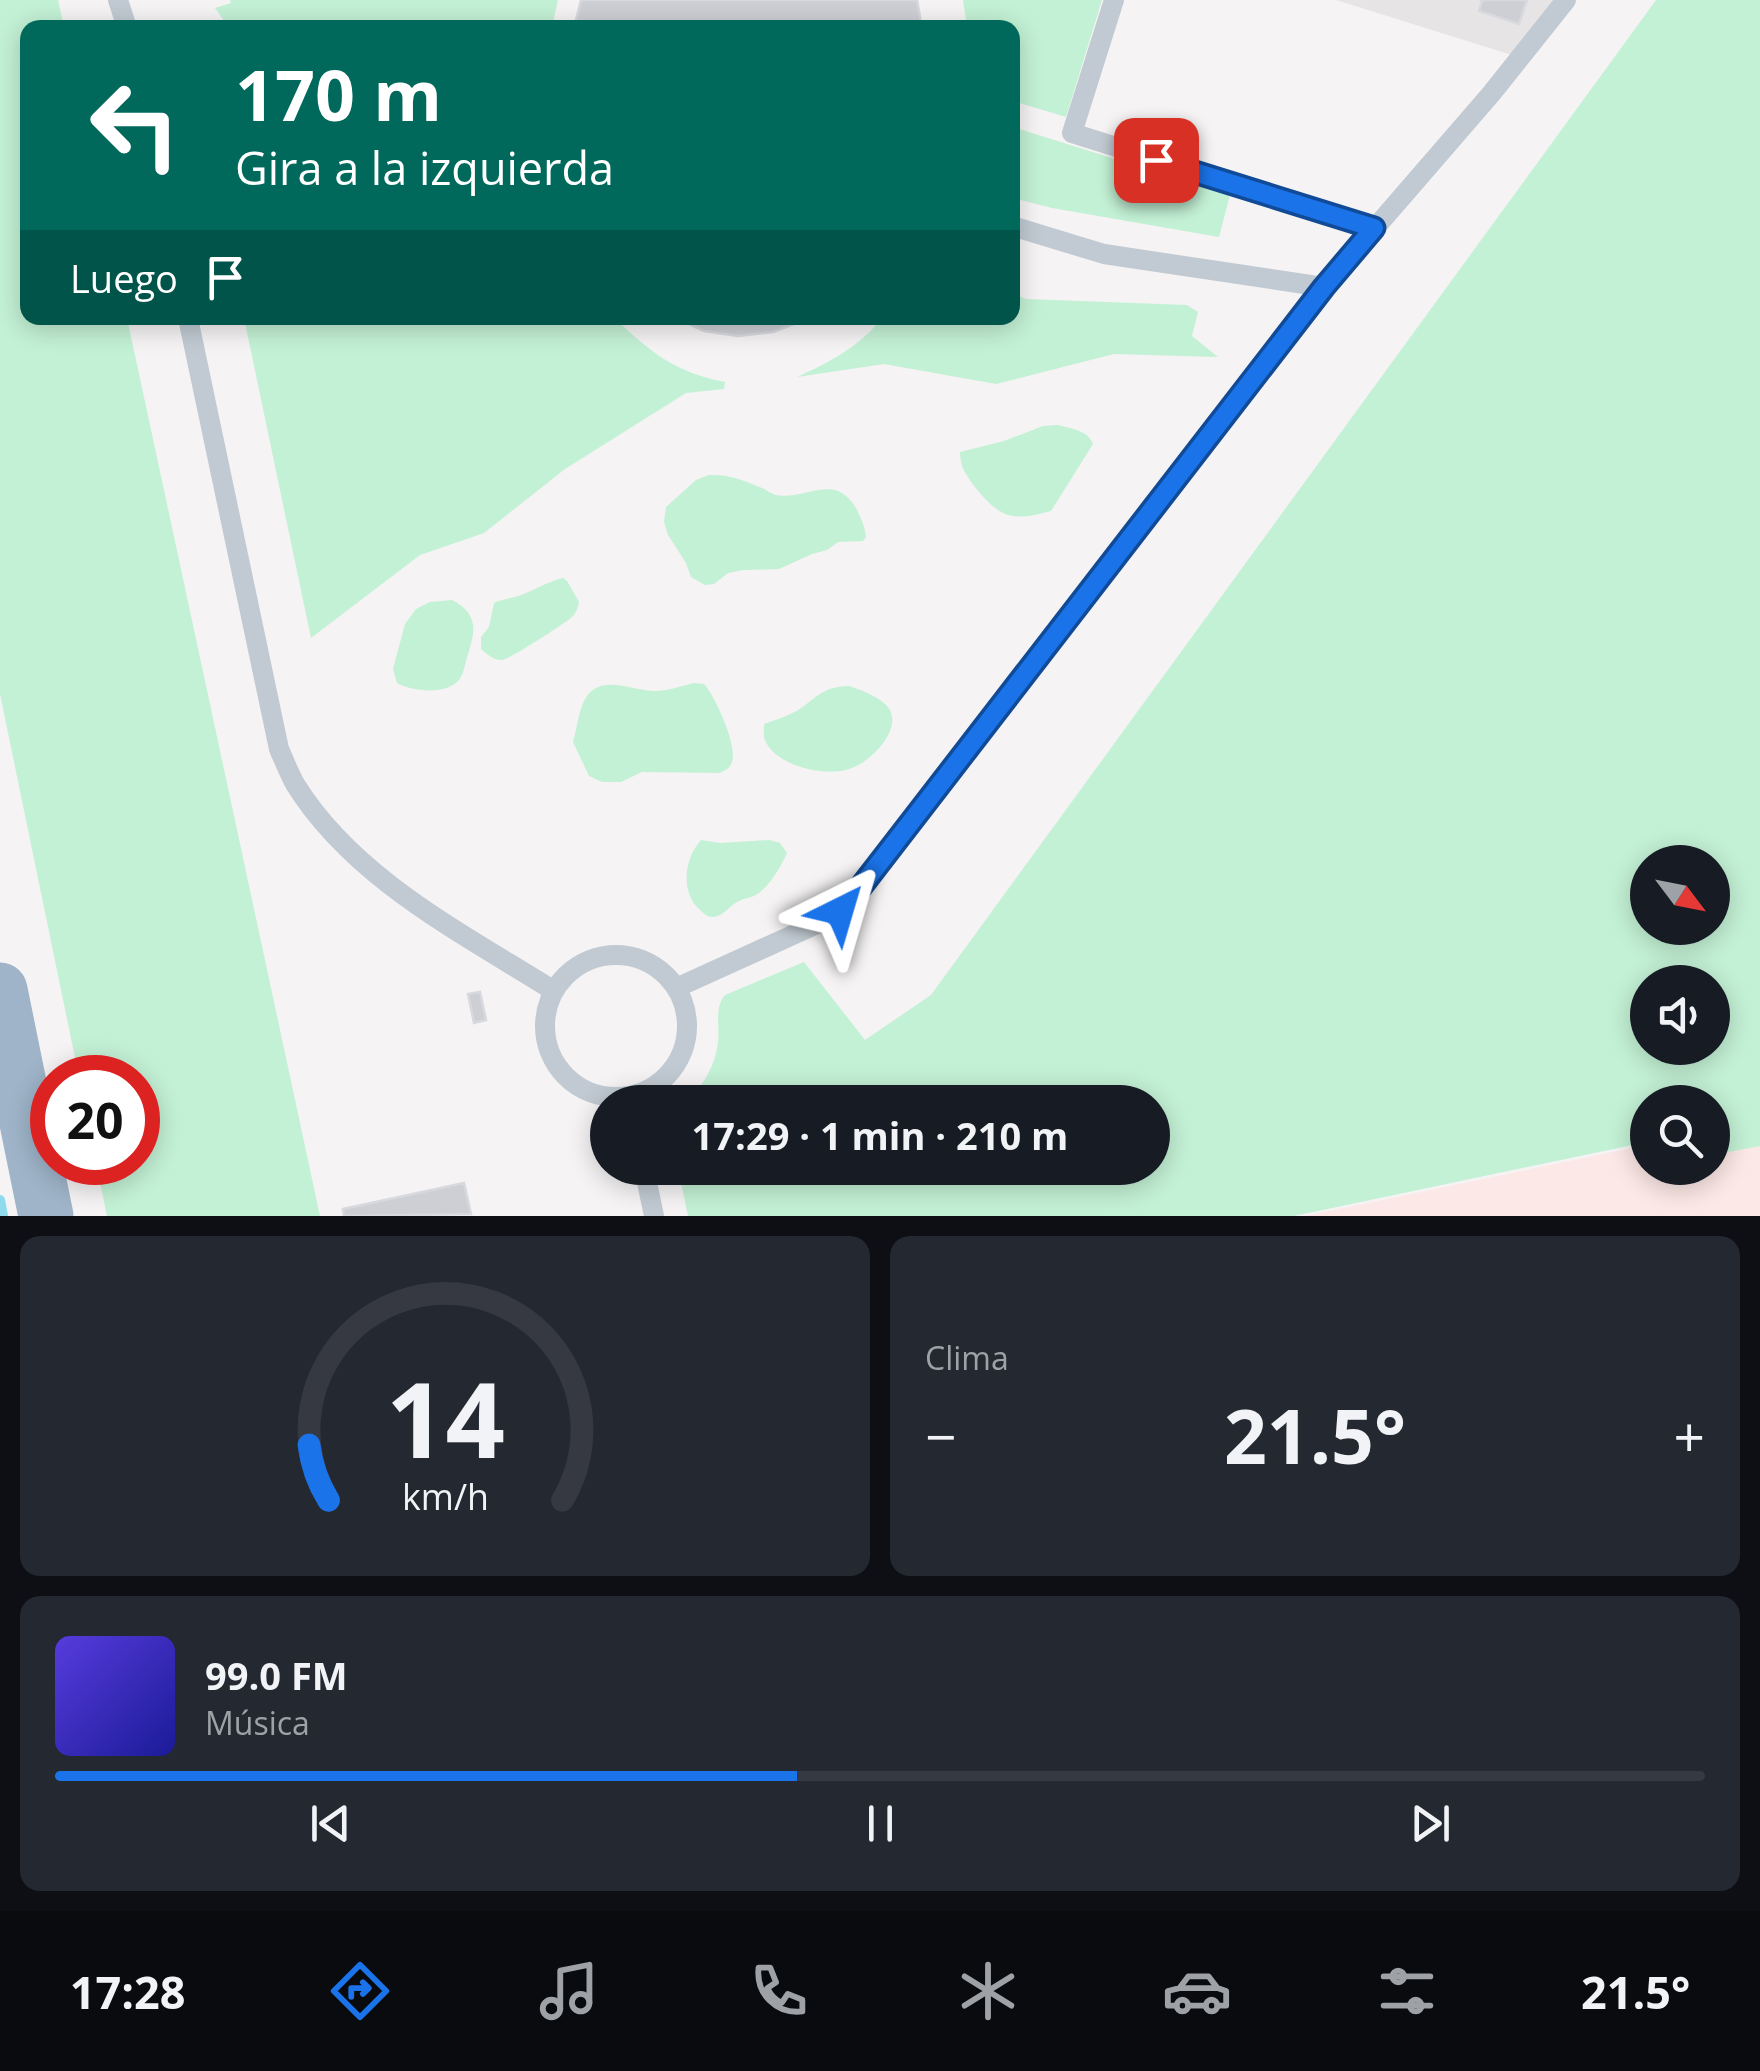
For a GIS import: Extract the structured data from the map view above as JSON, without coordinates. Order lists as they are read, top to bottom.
{
  "north": "bottom right",
  "page": {
    "turn": ["170 m", "Gira a la izquierda"],
    "then": "Luego",
    "limit": "20",
    "trip": "17:29 · 1 min · 210 m",
    "tile": "Clima",
    "heat": ["−", "21.5°", "+"],
    "song": ["99.0 FM", "Música"],
    "tabs": ["17:28", "21.5°"],
    "gauge": ["14", "km/h"]
  }
}
